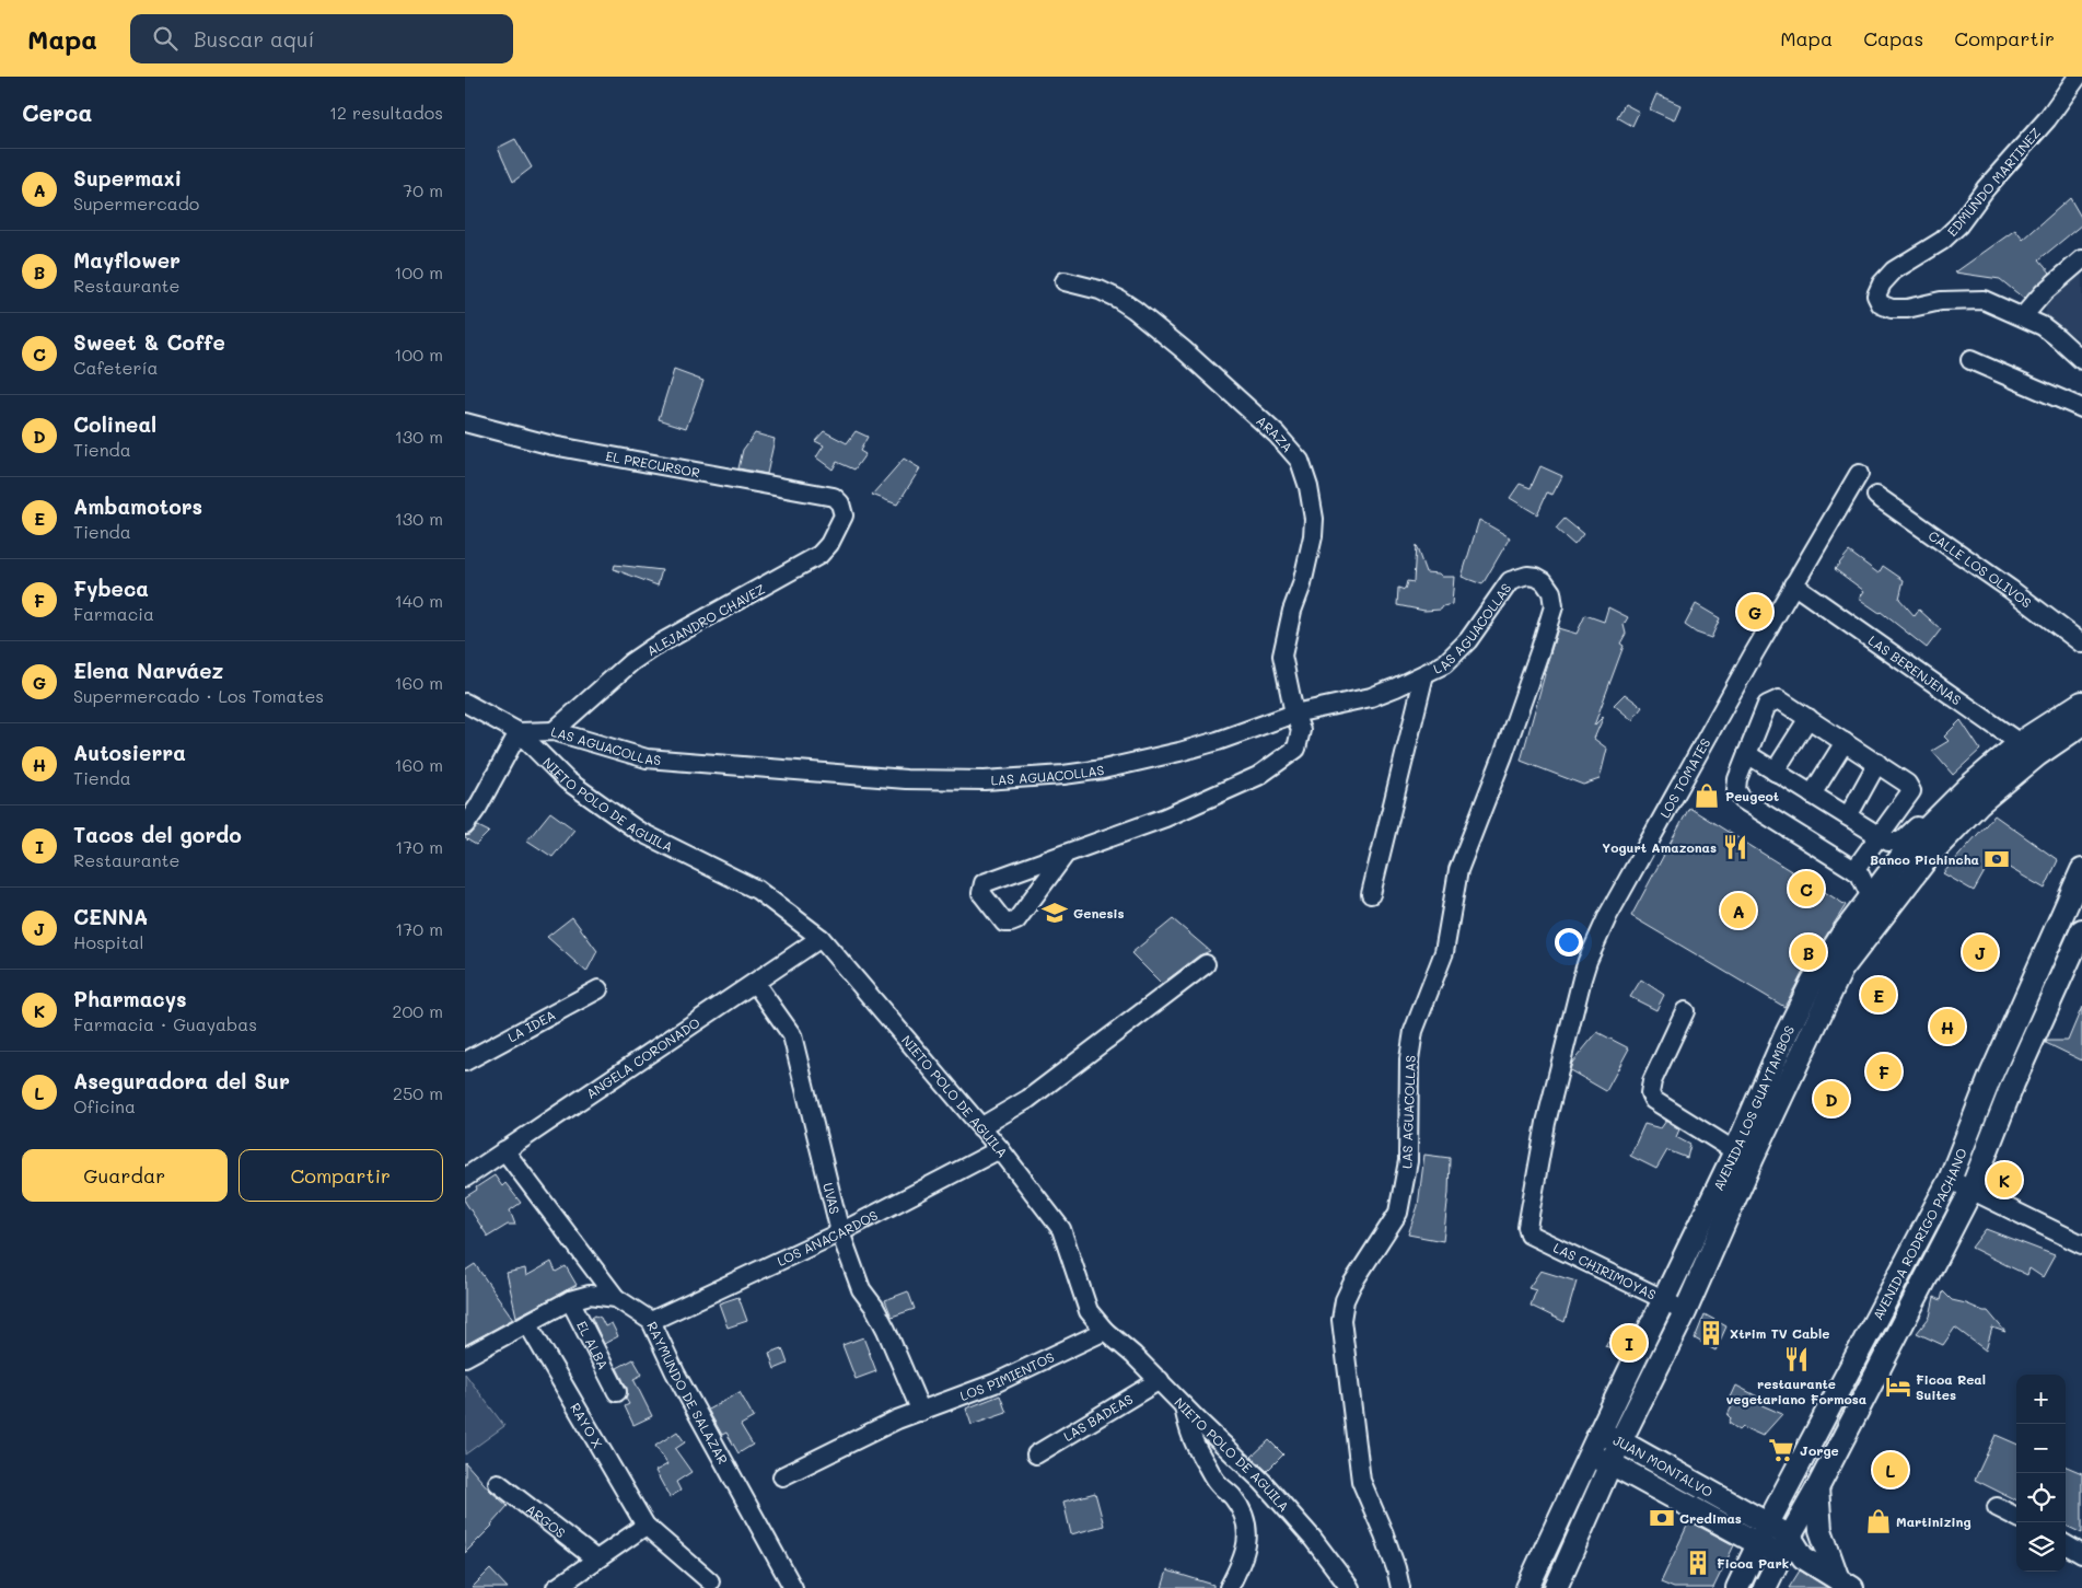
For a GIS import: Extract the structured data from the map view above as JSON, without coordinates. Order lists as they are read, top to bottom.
{
  "streets": {
    "main road": ["AVENIDA LOS GUAYTAMBOS", "AVENIDA RODRIGO PACHANO", "JUAN MONTALVO"],
    "street": [
      "EDMUNDO MARTINEZ",
      "ARAZA",
      "EL PRECURSOR",
      "CALLE LOS OLIVOS",
      "ALEJANDRO CHAVEZ",
      "LAS AGUACOLLAS",
      "LAS BERENJENAS",
      "LOS TOMATES",
      "NIETO POLO DE AGUILA",
      "LA IDEA",
      "ANGELA CORONADO",
      "UVAS",
      "LOS ANACARDOS",
      "LAS CHIRIMOYAS",
      "EL ALBA",
      "LOS PIMIENTOS",
      "RAYMUNDO DE SALAZAR",
      "LAS BADEAS",
      "RAYO X",
      "ARGOS"
    ]
  },
  "crossings": [
    ["ARAZA", "LAS AGUACOLLAS"],
    ["EL PRECURSOR", "ALEJANDRO CHAVEZ"],
    ["ALEJANDRO CHAVEZ", "LAS AGUACOLLAS"],
    ["LAS AGUACOLLAS", "NIETO POLO DE AGUILA"],
    ["LAS BERENJENAS", "LOS TOMATES"],
    ["LAS BERENJENAS", "AVENIDA LOS GUAYTAMBOS"],
    ["LOS TOMATES", "LAS CHIRIMOYAS"],
    ["NIETO POLO DE AGUILA", "ANGELA CORONADO"],
    ["NIETO POLO DE AGUILA", "LOS ANACARDOS"],
    ["NIETO POLO DE AGUILA", "LOS PIMIENTOS"],
    ["NIETO POLO DE AGUILA", "LAS BADEAS"],
    ["ANGELA CORONADO", "UVAS"],
    ["AVENIDA LOS GUAYTAMBOS", "LAS CHIRIMOYAS"],
    ["AVENIDA LOS GUAYTAMBOS", "JUAN MONTALVO"],
    ["UVAS", "LOS ANACARDOS"],
    ["UVAS", "LOS PIMIENTOS"],
    ["AVENIDA RODRIGO PACHANO", "JUAN MONTALVO"],
    ["LOS ANACARDOS", "RAYMUNDO DE SALAZAR"],
    ["EL ALBA", "RAYMUNDO DE SALAZAR"],
    ["RAYMUNDO DE SALAZAR", "RAYO X"]
  ],
  "places": {
    "shop": ["Peugeot", "Martinizing"],
    "restaurant": ["Yogurt Amazonas", "restaurante vegetariano Formosa"],
    "bank": ["Banco Pichincha", "Credimas"],
    "school or university": ["Genesis"],
    "building": ["Xtrim TV Cable", "Ficoa Park"],
    "hotel": ["Ficoa Real Suites"],
    "supermarket": ["Jorge"]
  },
  "page": {
    "header": "Mapa",
    "search": "Buscar aquí",
    "nav": ["Mapa", "Capas", "Compartir"],
    "heading": ["Cerca", "12 resultados"],
    "list": [
      {
        "mark": "A",
        "name": "Supermaxi",
        "note": "Supermercado",
        "value": "70 m"
      },
      {
        "mark": "B",
        "name": "Mayflower",
        "note": "Restaurante",
        "value": "100 m"
      },
      {
        "mark": "C",
        "name": "Sweet & Coffe",
        "note": "Cafetería",
        "value": "100 m"
      },
      {
        "mark": "D",
        "name": "Colineal",
        "note": "Tienda",
        "value": "130 m"
      },
      {
        "mark": "E",
        "name": "Ambamotors",
        "note": "Tienda",
        "value": "130 m"
      },
      {
        "mark": "F",
        "name": "Fybeca",
        "note": "Farmacia",
        "value": "140 m"
      },
      {
        "mark": "G",
        "name": "Elena Narváez",
        "note": "Supermercado · Los Tomates",
        "value": "160 m"
      },
      {
        "mark": "H",
        "name": "Autosierra",
        "note": "Tienda",
        "value": "160 m"
      },
      {
        "mark": "I",
        "name": "Tacos del gordo",
        "note": "Restaurante",
        "value": "170 m"
      },
      {
        "mark": "J",
        "name": "CENNA",
        "note": "Hospital",
        "value": "170 m"
      },
      {
        "mark": "K",
        "name": "Pharmacys",
        "note": "Farmacia · Guayabas",
        "value": "200 m"
      },
      {
        "mark": "L",
        "name": "Aseguradora del Sur",
        "note": "Oficina",
        "value": "250 m"
      }
    ],
    "pins": [
      "G",
      "C",
      "A",
      "B",
      "J",
      "E",
      "H",
      "F",
      "D",
      "K",
      "I",
      "L"
    ],
    "buttons": ["Guardar", "Compartir"],
    "map_buttons": ["+", "−"]
  }
}
